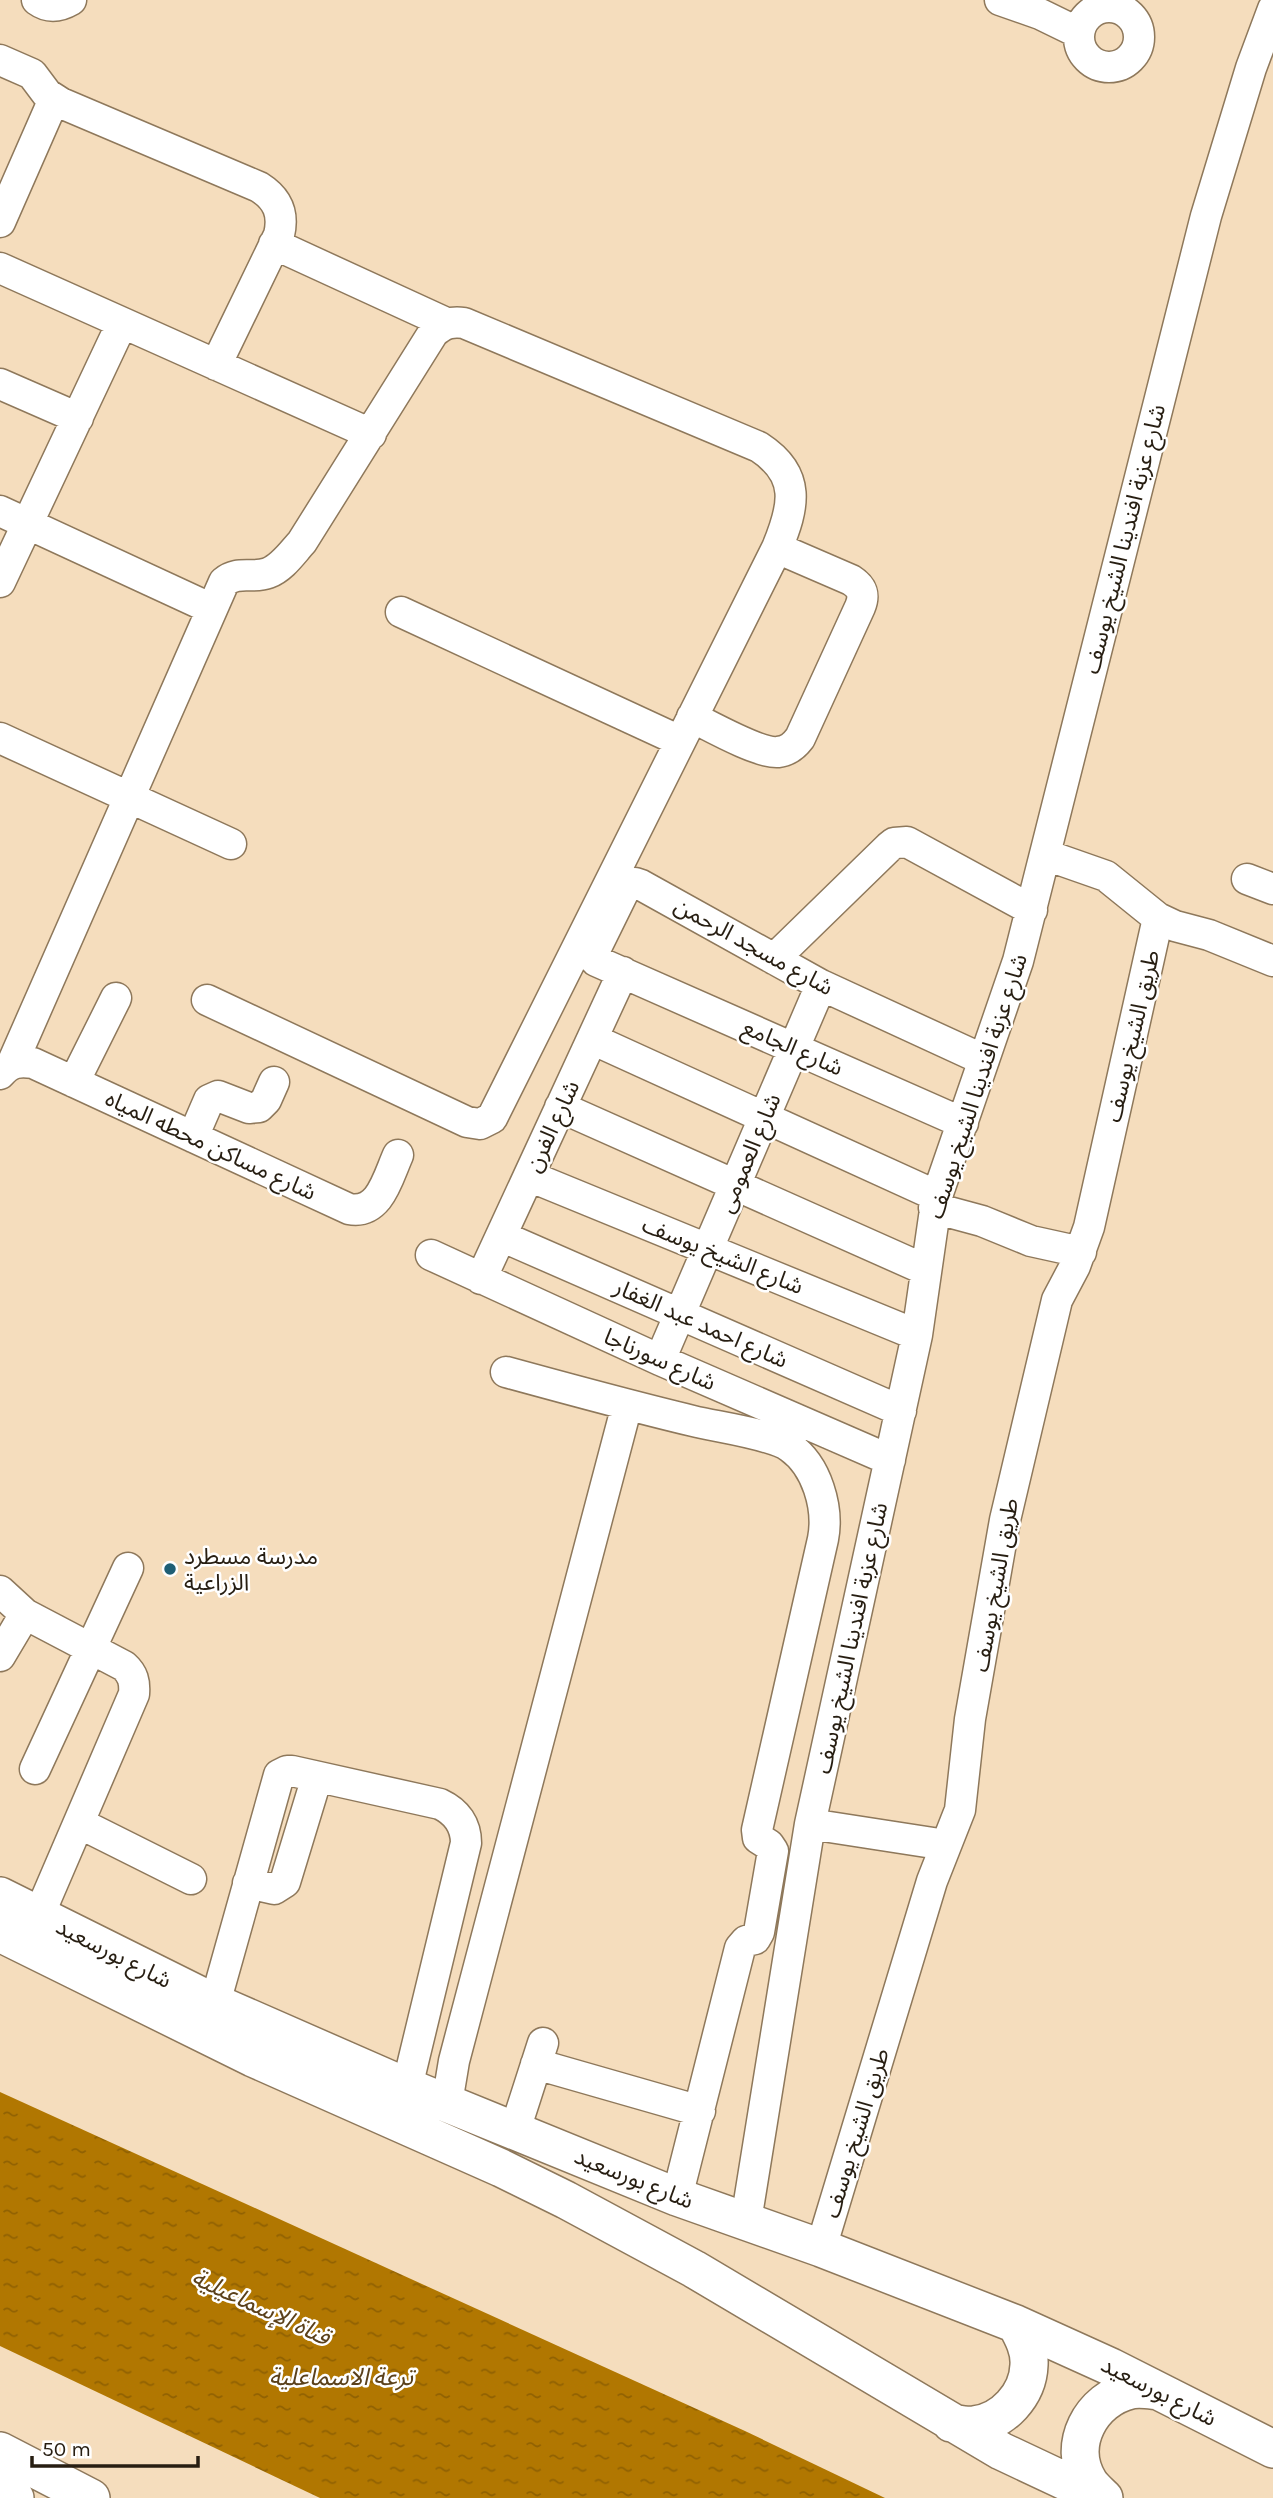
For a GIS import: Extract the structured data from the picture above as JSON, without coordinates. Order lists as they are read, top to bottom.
{
  "streets": {
    "main road": ["شارع بورسعيد"],
    "street": [
      "شارع عزبة افندينا الشيخ يوسف",
      "شارع مسجد الرحمن",
      "طريق الشيخ يوسف",
      "شارع الجامع",
      "شارع الفرن",
      "شارع مساكن محطه المياه",
      "شارع العمومى",
      "شارع الشيخ يوسف",
      "شارع احمد عبد الغفار",
      "شارع سورناجا"
    ]
  },
  "crossings": [
    ["شارع عزبة افندينا الشيخ يوسف", "شارع مسجد الرحمن"],
    ["شارع عزبة افندينا الشيخ يوسف", "شارع الجامع"],
    ["شارع عزبة افندينا الشيخ يوسف", "شارع الشيخ يوسف"],
    ["شارع عزبة افندينا الشيخ يوسف", "شارع احمد عبد الغفار"],
    ["شارع عزبة افندينا الشيخ يوسف", "شارع سورناجا"],
    ["شارع عزبة افندينا الشيخ يوسف", "شارع بورسعيد"],
    ["شارع مسجد الرحمن", "شارع الجامع"],
    ["شارع مسجد الرحمن", "شارع الفرن"],
    ["شارع مسجد الرحمن", "شارع العمومى"],
    ["طريق الشيخ يوسف", "شارع بورسعيد"],
    ["شارع الجامع", "شارع الفرن"],
    ["شارع الجامع", "شارع العمومى"],
    ["شارع الفرن", "شارع الشيخ يوسف"],
    ["شارع الفرن", "شارع احمد عبد الغفار"],
    ["شارع الفرن", "شارع سورناجا"],
    ["شارع العمومى", "شارع الشيخ يوسف"],
    ["شارع العمومى", "شارع احمد عبد الغفار"],
    ["شارع العمومى", "شارع سورناجا"]
  ],
  "water": ["قناة الإسماعيلية", "ترعة الاسماعلية"],
  "places": ["مدرسة مسطرد الزراعية"],
  "scale_bar": "50 m"
}
